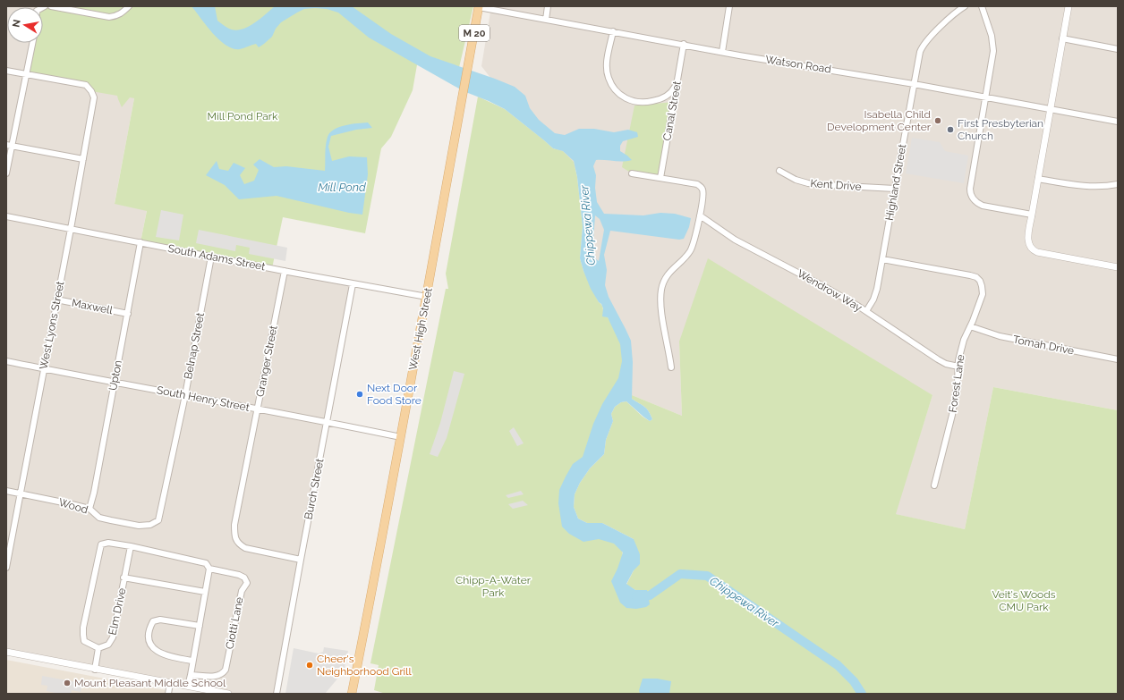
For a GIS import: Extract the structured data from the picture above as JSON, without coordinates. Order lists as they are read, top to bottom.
{
  "streets": {
    "main road": ["M 20", "West High Street"],
    "street": [
      "Watson Road",
      "Canal Street",
      "Highland Street",
      "Kent Drive",
      "South Adams Street",
      "Wendrow Way",
      "Maxwell",
      "West Lyons Street",
      "Tomah Drive",
      "Belnap Street",
      "Granger Street",
      "Upton",
      "Forest Lane",
      "South Henry Street",
      "Burch Street",
      "Wood",
      "Elm Drive",
      "Ciotti Lane"
    ]
  },
  "crossings": [
    ["Watson Road", "Canal Street"],
    ["Watson Road", "Highland Street"],
    ["Watson Road", "West High Street"],
    ["Highland Street", "Kent Drive"],
    ["Highland Street", "Wendrow Way"],
    ["Highland Street", "Forest Lane"],
    ["South Adams Street", "West Lyons Street"],
    ["South Adams Street", "West High Street"],
    ["South Adams Street", "Belnap Street"],
    ["South Adams Street", "Granger Street"],
    ["South Adams Street", "Upton"],
    ["South Adams Street", "Burch Street"],
    ["Wendrow Way", "Forest Lane"],
    ["Maxwell", "West Lyons Street"],
    ["Maxwell", "Upton"],
    ["West Lyons Street", "South Henry Street"],
    ["West Lyons Street", "Wood"],
    ["West High Street", "South Henry Street"],
    ["Tomah Drive", "Forest Lane"],
    ["Belnap Street", "South Henry Street"],
    ["Belnap Street", "Wood"],
    ["Granger Street", "South Henry Street"],
    ["Granger Street", "Burch Street"],
    ["Upton", "South Henry Street"],
    ["Upton", "Wood"],
    ["South Henry Street", "Burch Street"]
  ],
  "water": ["Mill Pond", "Chippewa River"],
  "parks": ["Mill Pond Park", "Chipp-A-Water Park", "Veit's Woods CMU Park"],
  "places": [
    "Isabella Child Development Center",
    "First Presbyterian Church",
    "Next Door Food Store",
    "Cheer's Neighborhood Grill",
    "Mount Pleasant Middle School"
  ],
  "north": "left"
}
